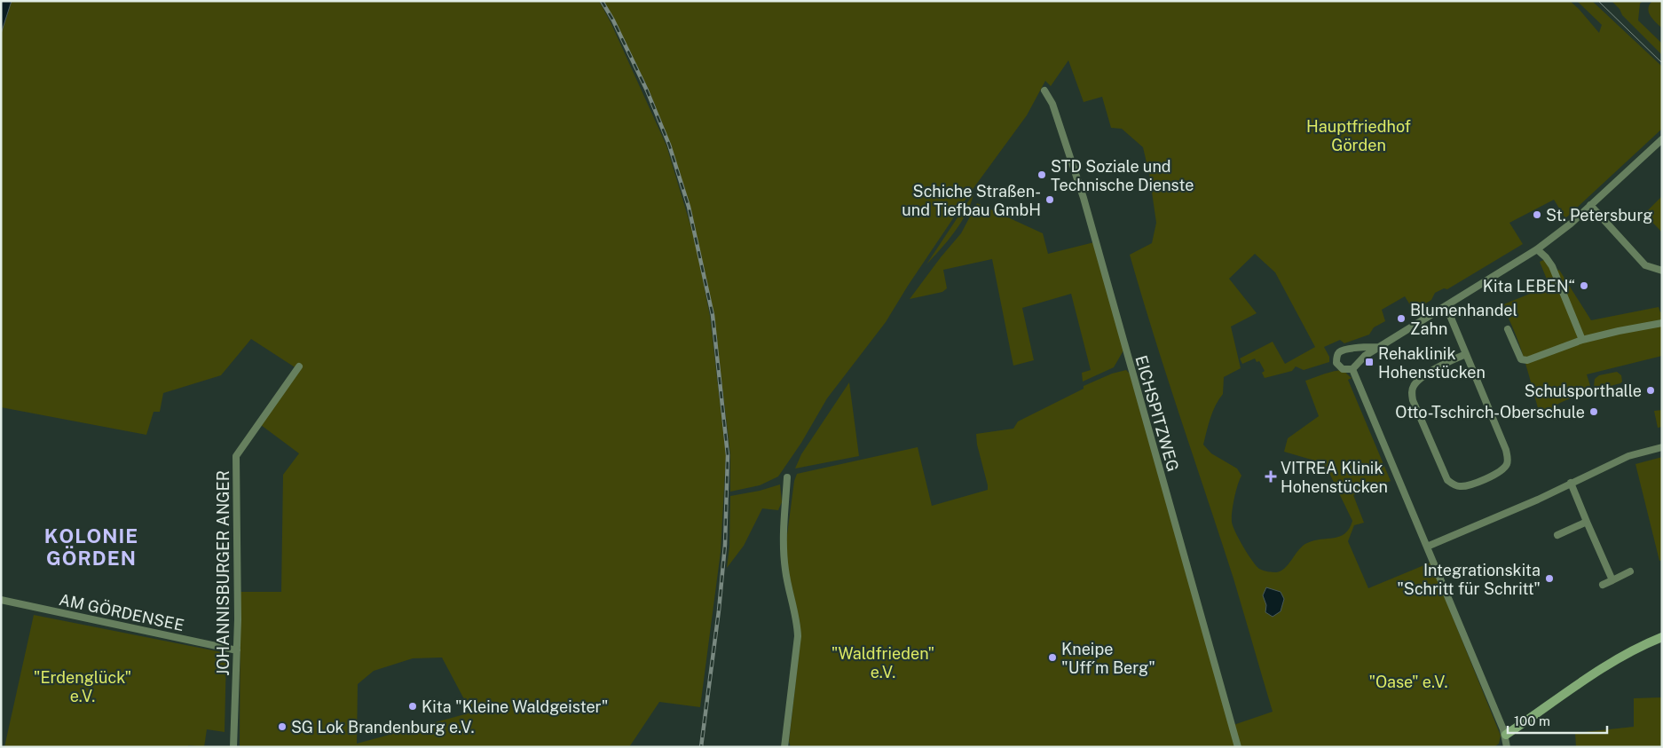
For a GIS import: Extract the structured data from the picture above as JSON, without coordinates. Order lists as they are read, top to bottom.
{
  "streets": {
    "street": ["EICHSPITZWEG", "JOHANNISBURGER ANGER", "AM GÖRDENSEE"]
  },
  "crossings": [
    ["JOHANNISBURGER ANGER", "AM GÖRDENSEE"]
  ],
  "districts": ["KOLONIE GÖRDEN"],
  "parks": [
    "Hauptfriedhof Görden",
    "\"Waldfrieden\" e.V.",
    "\"Erdenglück\" e.V.",
    "\"Oase\" e.V."
  ],
  "places": {
    "other": [
      "STD Soziale und Technische Dienste",
      "Schiche Straßen- und Tiefbau GmbH",
      "St. Petersburg",
      "Kita LEBEN“",
      "Blumenhandel Zahn",
      "Schulsporthalle",
      "Otto-Tschirch-Oberschule",
      "Integrationskita \"Schritt für Schritt\"",
      "Kneipe \"Uff´m Berg\"",
      "Kita \"Kleine Waldgeister\"",
      "SG Lok Brandenburg e.V."
    ],
    "transit": ["Rehaklinik Hohenstücken"],
    "health": ["VITREA Klinik Hohenstücken"]
  },
  "scale_bar": "100 m"
}
